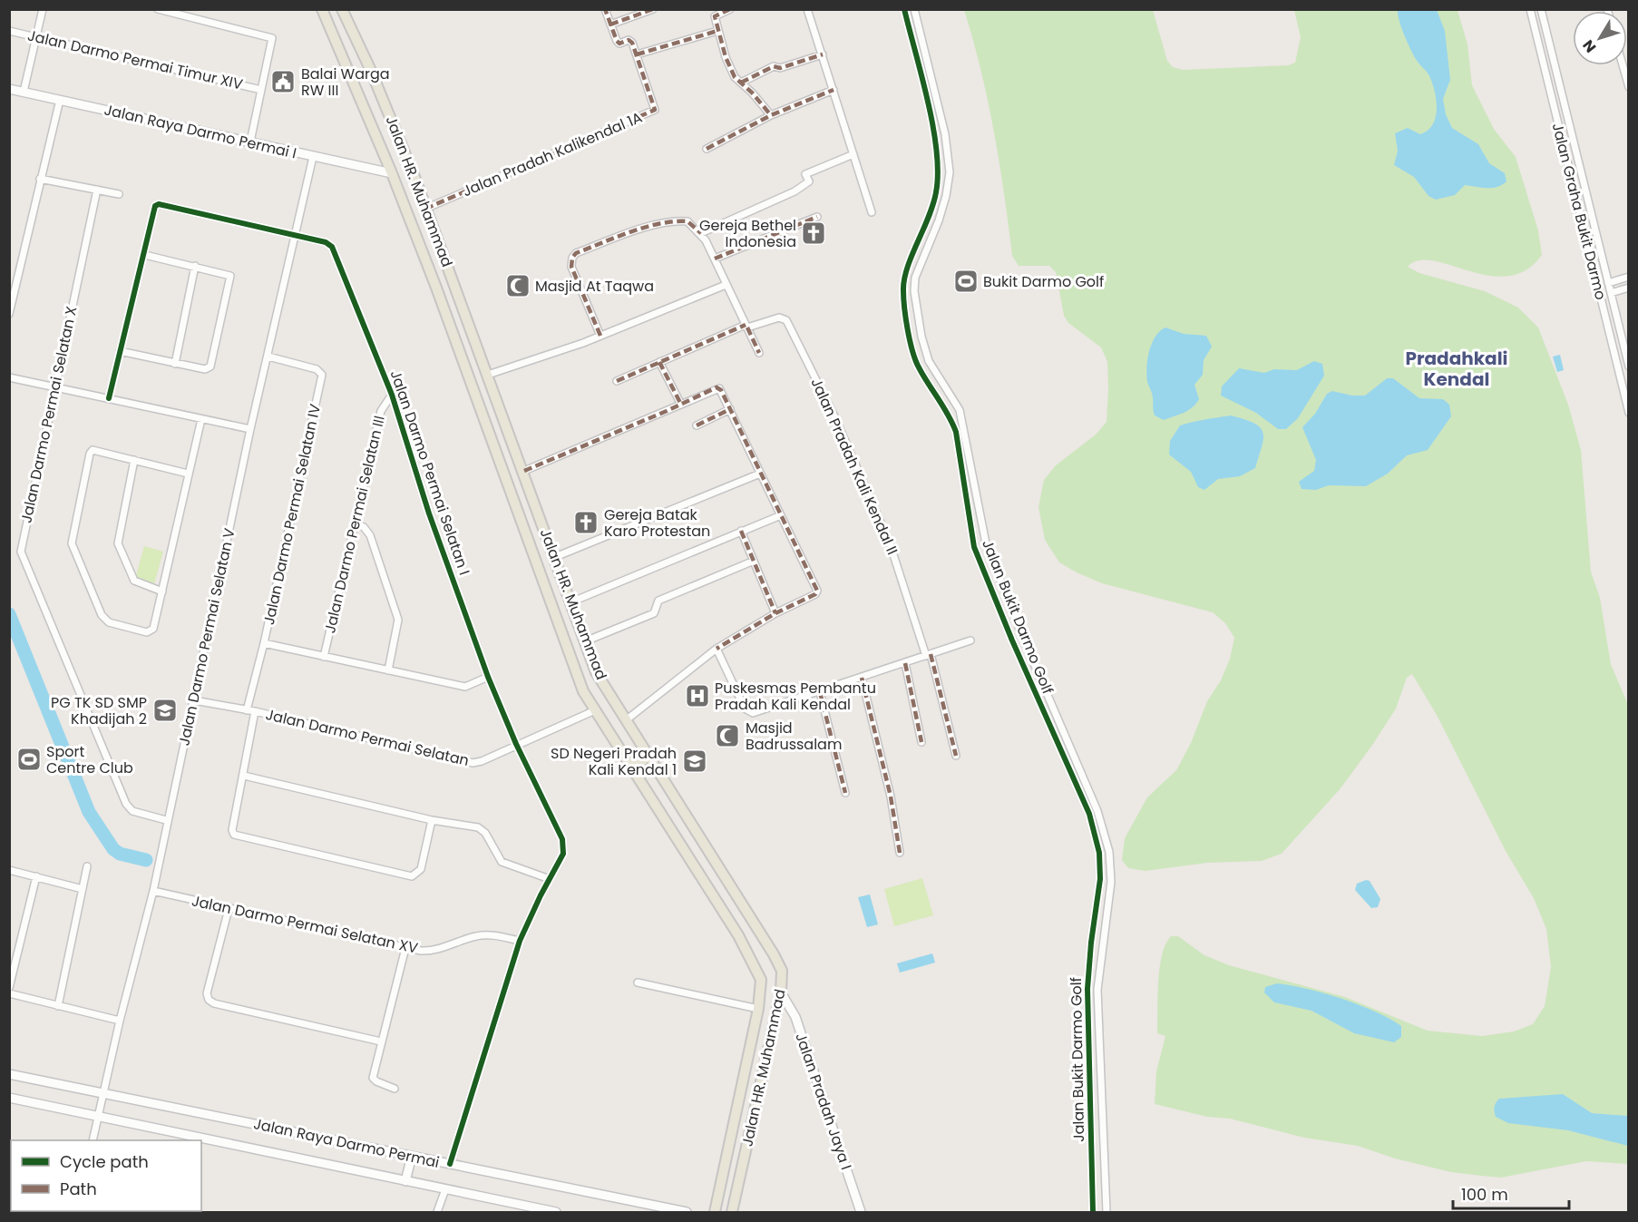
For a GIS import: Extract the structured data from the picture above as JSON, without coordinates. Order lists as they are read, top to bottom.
{
  "streets": {
    "main road": ["Jalan HR. Muhammad"],
    "street": [
      "Jalan Darmo Permai Timur XIV",
      "Jalan Raya Darmo Permai I",
      "Jalan Pradah Kalikendal 1A",
      "Jalan Graha Bukit Darmo",
      "Jalan Darmo Permai Selatan X",
      "Jalan Pradah Kali Kendal II",
      "Jalan Darmo Permai Selatan I",
      "Jalan Darmo Permai Selatan IV",
      "Jalan Darmo Permai Selatan III",
      "Jalan Bukit Darmo Golf",
      "Jalan Darmo Permai Selatan V",
      "Jalan Darmo Permai Selatan",
      "Jalan Darmo Permai Selatan XV",
      "Jalan Pradah Jaya I",
      "Jalan Raya Darmo Permai"
    ]
  },
  "crossings": [
    ["Jalan Raya Darmo Permai I", "Jalan HR. Muhammad"],
    ["Jalan Raya Darmo Permai I", "Jalan Darmo Permai Selatan V"],
    ["Jalan Pradah Kalikendal 1A", "Jalan HR. Muhammad"],
    ["Jalan HR. Muhammad", "Jalan Darmo Permai Selatan"],
    ["Jalan HR. Muhammad", "Jalan Pradah Jaya I"],
    ["Jalan Darmo Permai Selatan X", "Jalan Darmo Permai Selatan V"],
    ["Jalan Darmo Permai Selatan I", "Jalan Darmo Permai Selatan III"],
    ["Jalan Darmo Permai Selatan I", "Jalan Darmo Permai Selatan V"],
    ["Jalan Darmo Permai Selatan I", "Jalan Darmo Permai Selatan"],
    ["Jalan Darmo Permai Selatan I", "Jalan Darmo Permai Selatan XV"],
    ["Jalan Darmo Permai Selatan I", "Jalan Raya Darmo Permai"],
    ["Jalan Darmo Permai Selatan IV", "Jalan Darmo Permai Selatan V"],
    ["Jalan Darmo Permai Selatan IV", "Jalan Darmo Permai Selatan"],
    ["Jalan Darmo Permai Selatan V", "Jalan Darmo Permai Selatan"],
    ["Jalan Darmo Permai Selatan V", "Jalan Darmo Permai Selatan XV"],
    ["Jalan Darmo Permai Selatan V", "Jalan Raya Darmo Permai"]
  ],
  "districts": ["Pradahkali Kendal"],
  "places": {
    "public building": ["Balai Warga RW III"],
    "church": ["Gereja Bethel Indonesia", "Gereja Batak Karo Protestan"],
    "sports": ["Bukit Darmo Golf", "Sport Centre Club"],
    "mosque": ["Masjid At Taqwa", "Masjid Badrussalam"],
    "hospital": ["Puskesmas Pembantu Pradah Kali Kendal"],
    "school or university": ["PG TK SD SMP Khadijah 2", "SD Negeri Pradah Kali Kendal 1"]
  },
  "legend": ["Cycle path", "Path"],
  "scale_bar": "100 m",
  "north": "bottom left"
}
